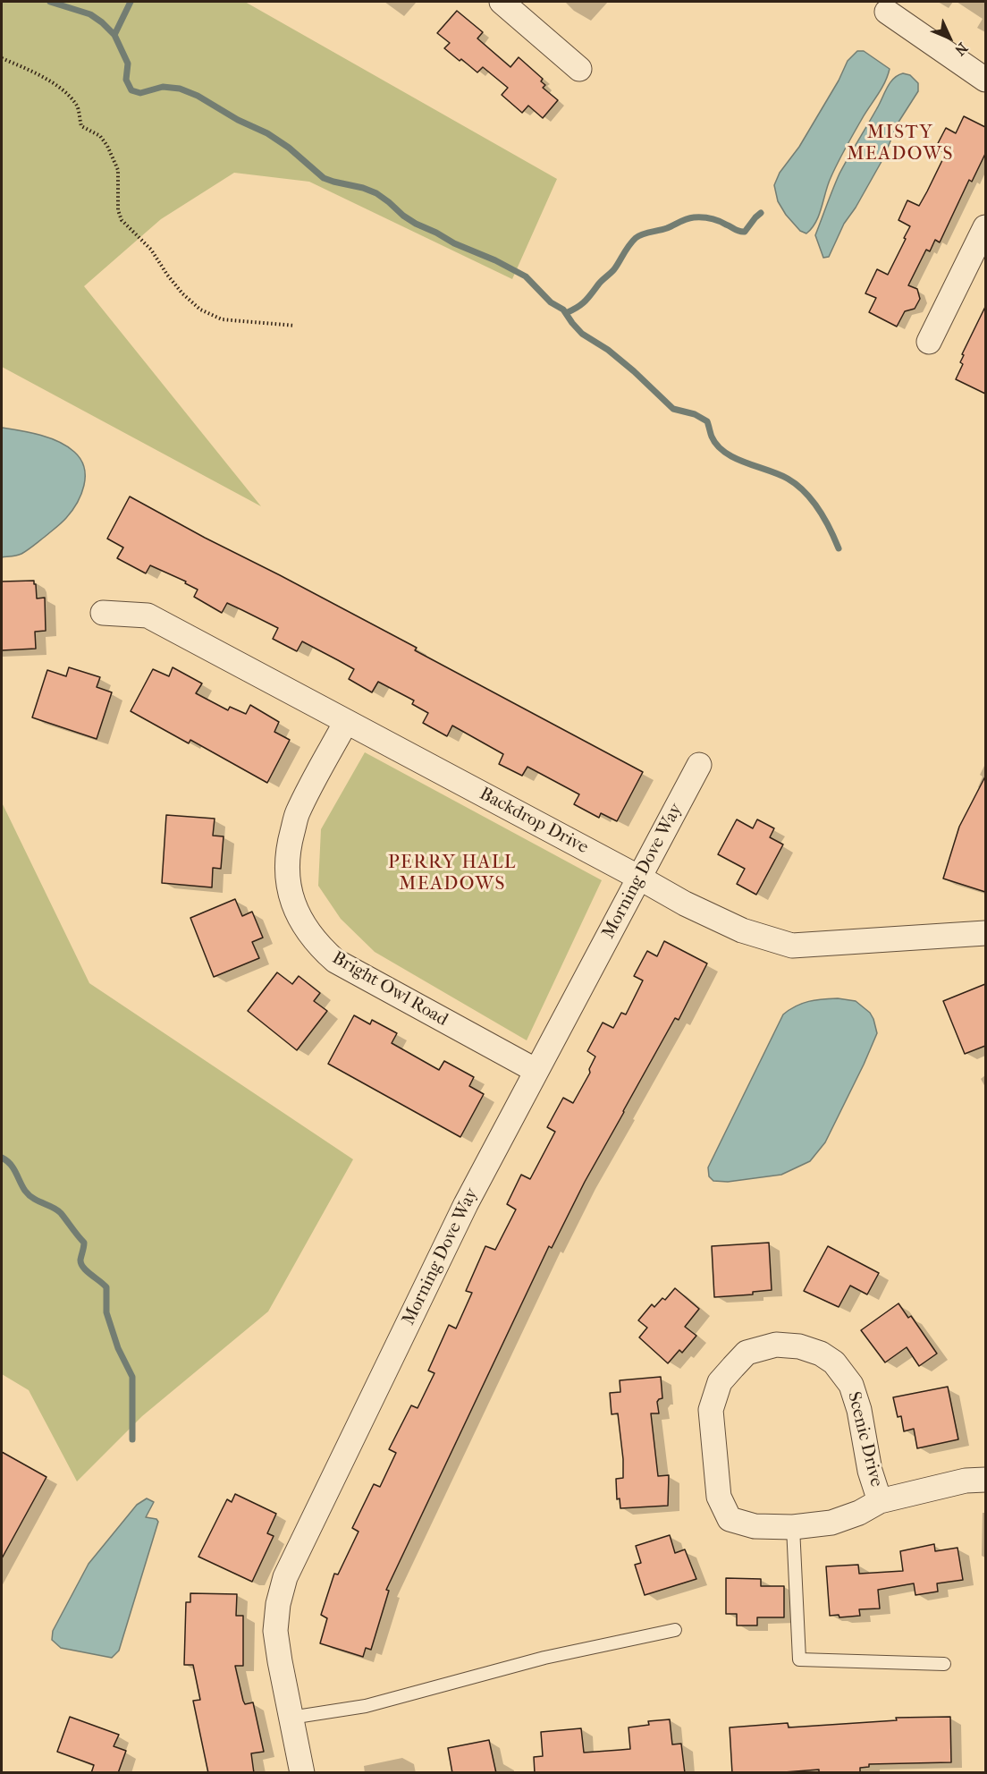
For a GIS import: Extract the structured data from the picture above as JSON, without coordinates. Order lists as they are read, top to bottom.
{
  "streets": {
    "street": [
      "Backdrop Drive",
      "Morning Dove Way",
      "Bright Owl Road",
      "Scenic Drive"
    ]
  },
  "crossings": [
    ["Backdrop Drive", "Morning Dove Way"],
    ["Backdrop Drive", "Bright Owl Road"],
    ["Morning Dove Way", "Bright Owl Road"]
  ],
  "districts": ["MISTY MEADOWS", "PERRY HALL MEADOWS"],
  "north": "bottom right"
}
